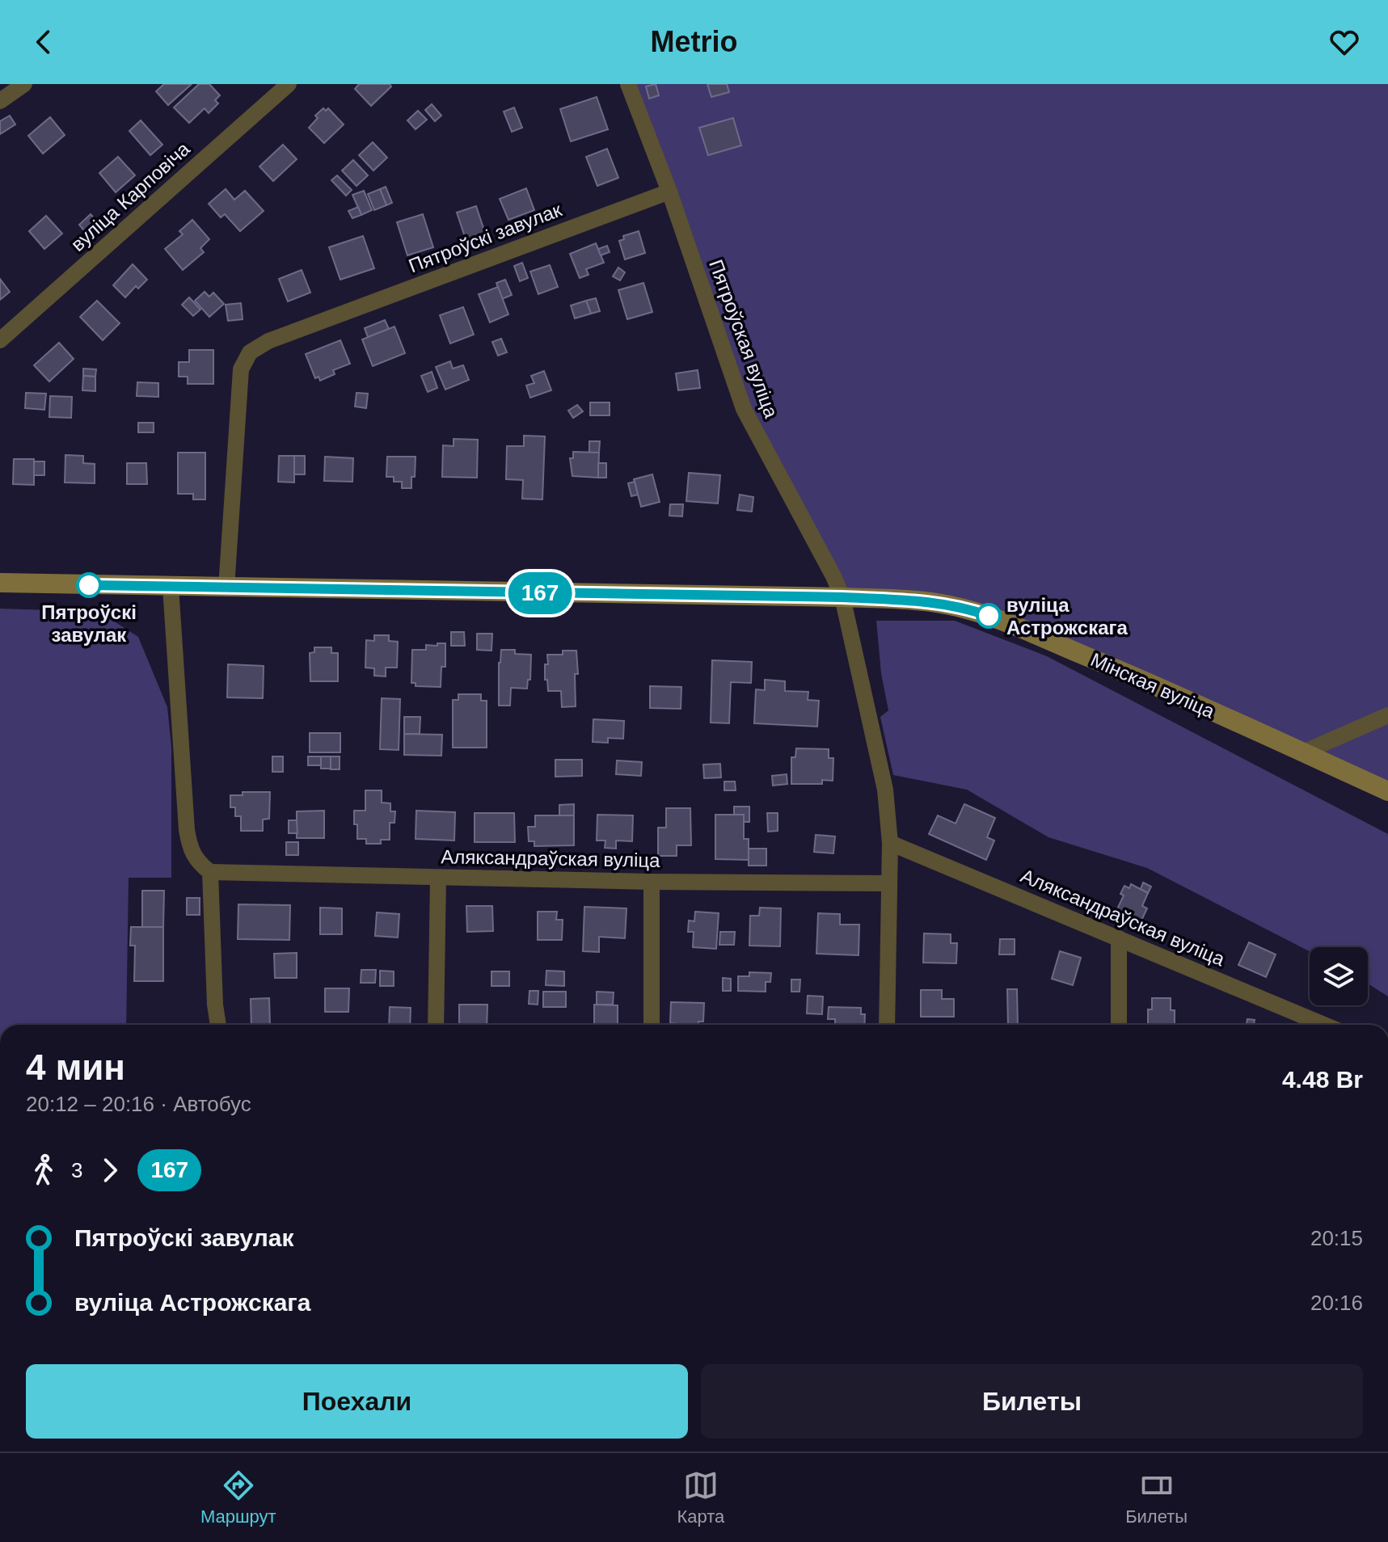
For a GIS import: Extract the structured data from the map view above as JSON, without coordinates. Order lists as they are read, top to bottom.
{
  "streets": {
    "main road": ["Мінская вуліца"],
    "street": [
      "вуліца Карповіча",
      "Пятроўскі завулак",
      "Пятроўская вуліца",
      "Аляксандраўская вуліца"
    ]
  },
  "crossings": [
    ["Пятроўскі завулак", "Пятроўская вуліца"],
    ["Пятроўскі завулак", "Мінская вуліца"],
    ["Пятроўская вуліца", "Мінская вуліца"],
    ["Пятроўская вуліца", "Аляксандраўская вуліца"]
  ],
  "places": ["Пятроўскі завулак", "вуліца Астрожскага"],
  "lines": ["bus line 167"],
  "page": {
    "header": "Metrio",
    "on_map": "167",
    "heading": ["4 мин", "20:12 – 20:16 · Автобус", "4.48 Br"],
    "legs": ["3", "167"],
    "list": [
      {
        "name": "Пятроўскі завулак",
        "value": "20:15"
      },
      {
        "name": "вуліца Астрожскага",
        "value": "20:16"
      }
    ],
    "buttons": ["Поехали", "Билеты"],
    "tabs": ["Маршрут", "Карта", "Билеты"]
  }
}
